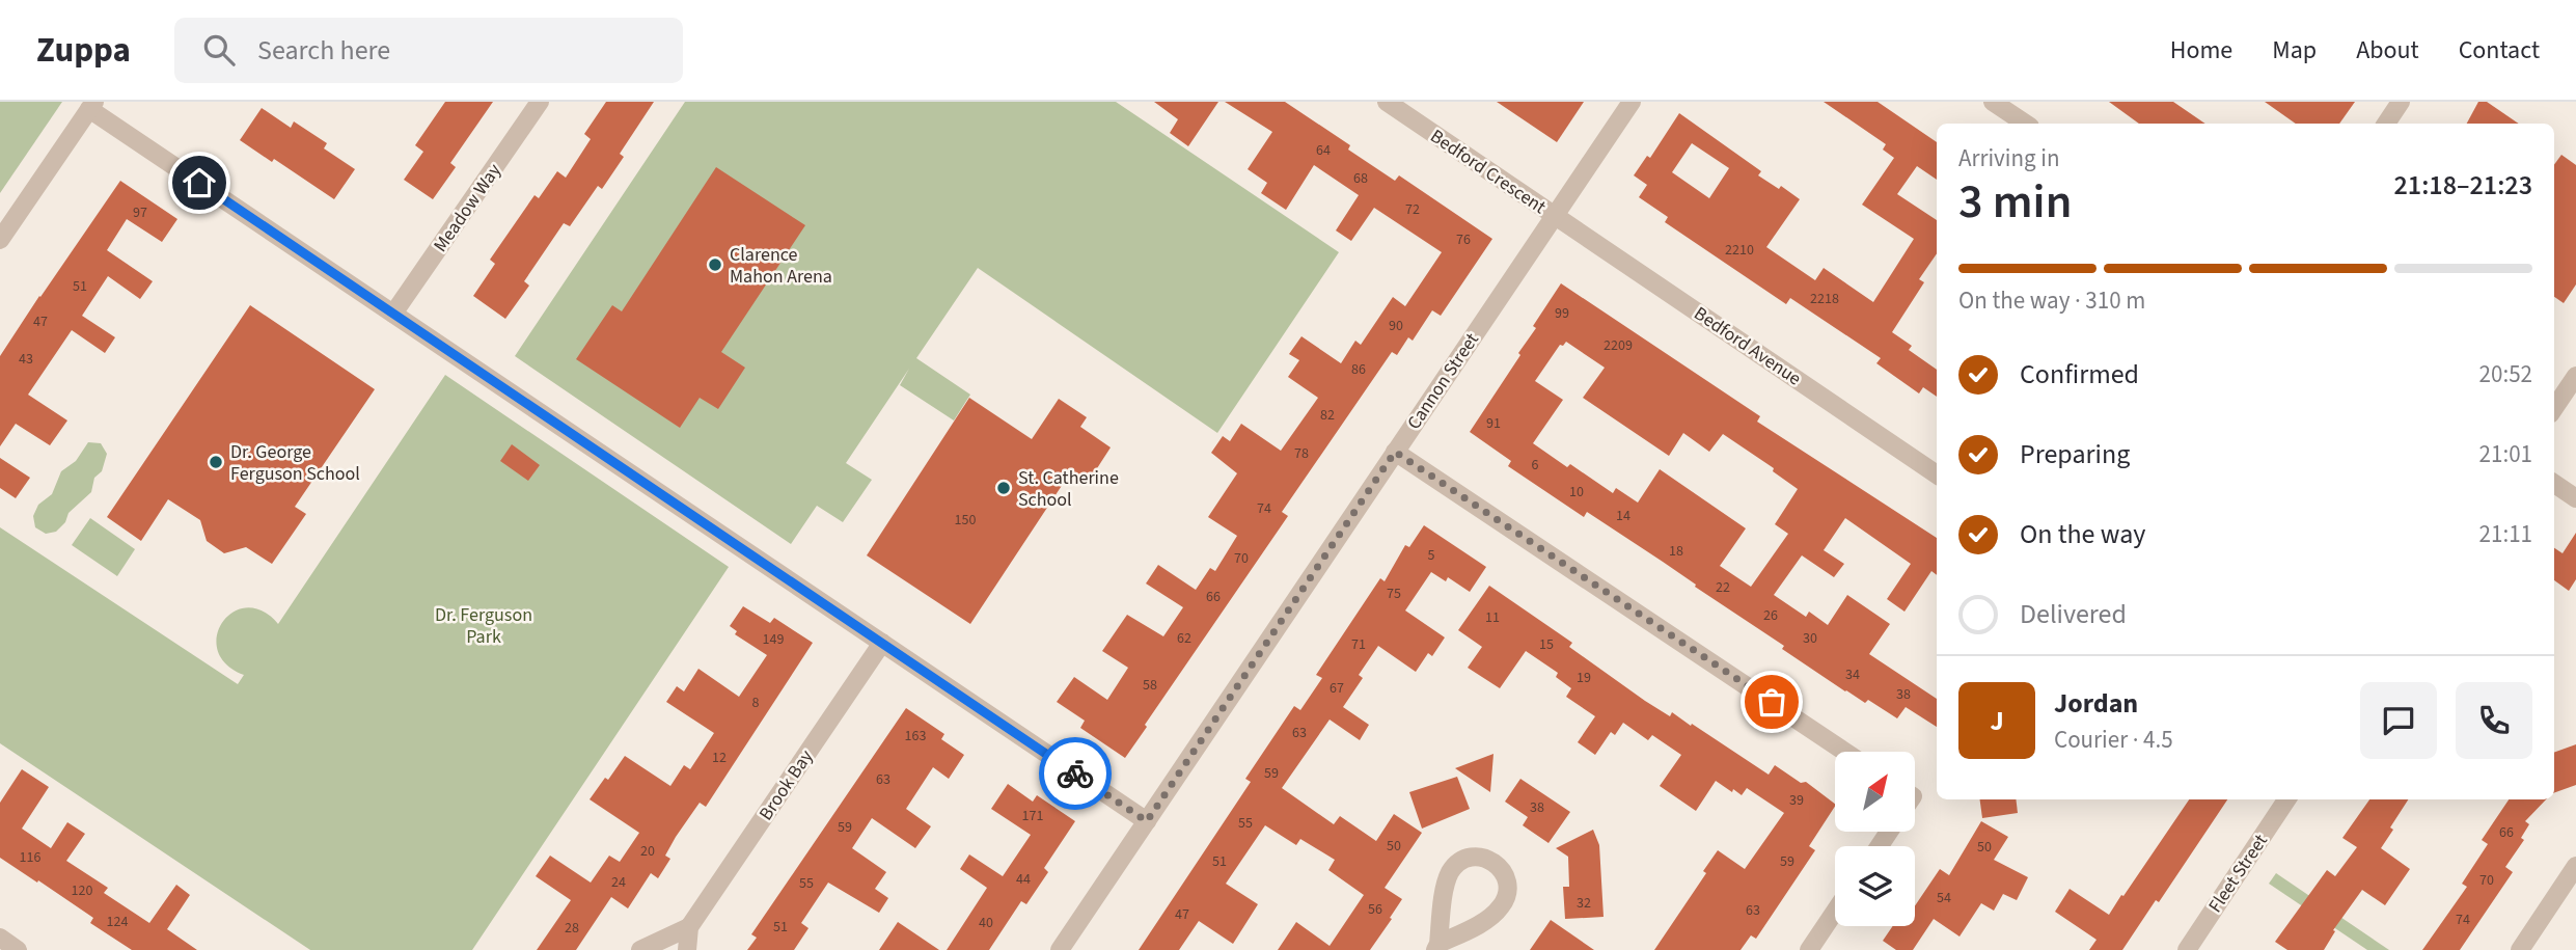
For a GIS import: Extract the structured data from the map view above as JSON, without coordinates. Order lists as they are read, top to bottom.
{
  "streets": {
    "street": [
      "Bedford Crescent",
      "Meadow Way",
      "Bedford Avenue",
      "Cannon Street",
      "Brook Bay",
      "Fleet Street"
    ]
  },
  "crossings": [
    ["Bedford Crescent", "Bedford Avenue"],
    ["Bedford Crescent", "Cannon Street"],
    ["Bedford Avenue", "Cannon Street"]
  ],
  "parks": ["Dr. Ferguson Park"],
  "places": ["Clarence Mahon Arena", "Dr. George Ferguson School", "St. Catherine School"],
  "house_numbers": [
    "64",
    "68",
    "72",
    "97",
    "76",
    "2210",
    "51",
    "2218",
    "99",
    "47",
    "90",
    "2209",
    "43",
    "86",
    "82",
    "91",
    "78",
    "6",
    "10",
    "74",
    "14",
    "150",
    "18",
    "5",
    "70",
    "22",
    "75",
    "66",
    "26",
    "11",
    "62",
    "30",
    "149",
    "71",
    "15",
    "34",
    "19",
    "58",
    "67",
    "38",
    "8",
    "63",
    "163",
    "12",
    "59",
    "63",
    "39",
    "38",
    "171",
    "55",
    "59",
    "66",
    "50",
    "50",
    "20",
    "116",
    "51",
    "59",
    "44",
    "70",
    "24",
    "55",
    "120",
    "54",
    "32",
    "56",
    "63",
    "47",
    "74",
    "124",
    "40",
    "51",
    "28"
  ],
  "north": "top right",
  "page": {
    "header": "Zuppa",
    "search": "Search here",
    "nav": [
      "Home",
      "Map",
      "About",
      "Contact"
    ],
    "heading": ["3 min", "Arriving in", "21:18–21:23"],
    "panel": ["Jordan", "Courier · 4.5"],
    "bar": "On the way · 310 m",
    "list": [
      ["Confirmed", "20:52"],
      ["Preparing", "21:01"],
      ["On the way", "21:11"],
      "Delivered"
    ],
    "round": "J"
  }
}
